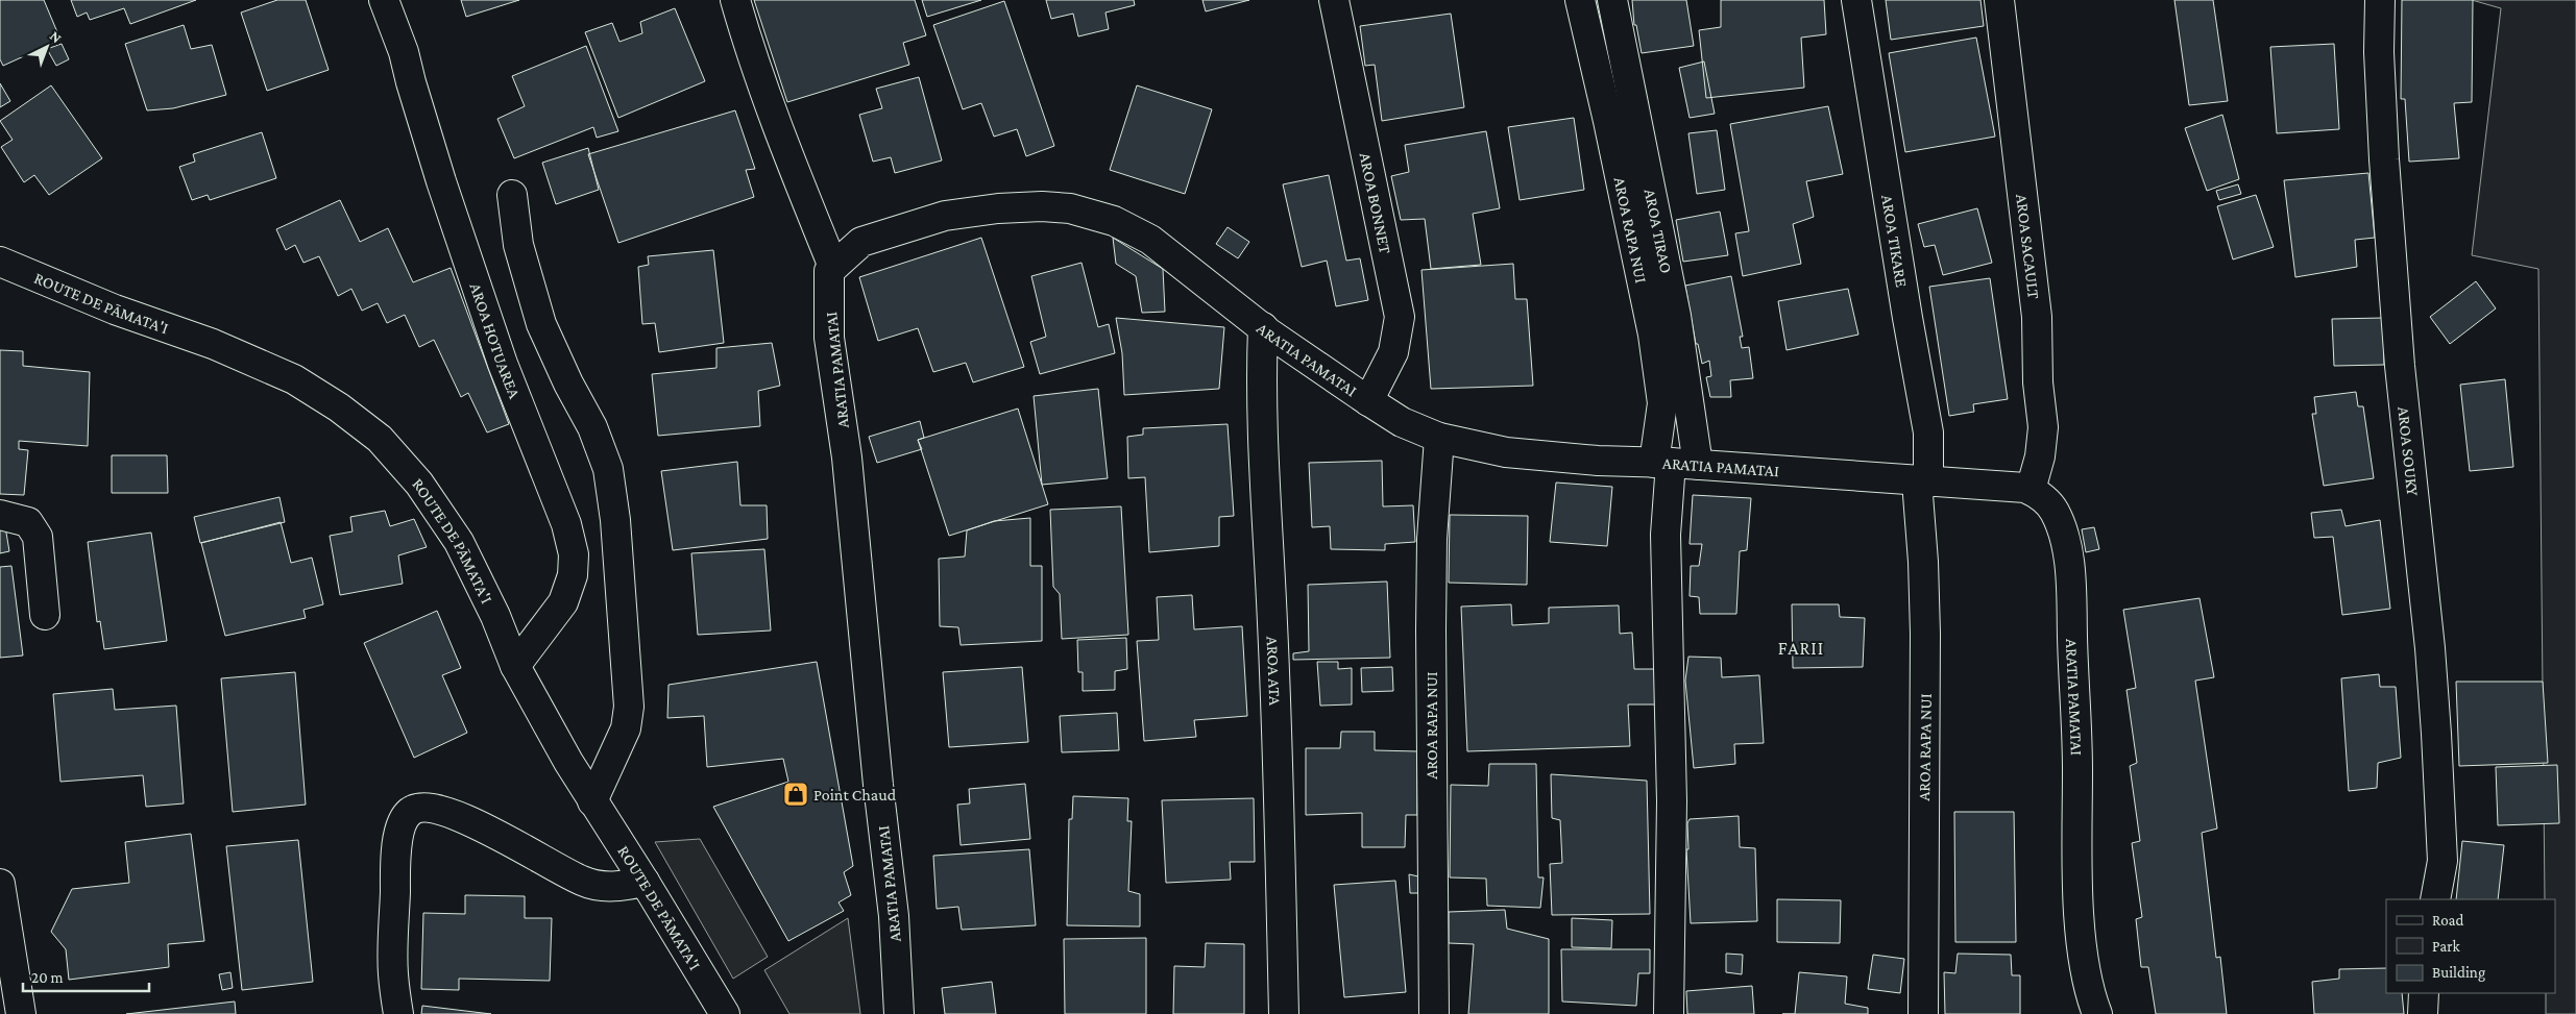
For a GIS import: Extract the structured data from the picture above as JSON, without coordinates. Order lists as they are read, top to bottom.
{
  "streets": {
    "street": [
      "AROA BONNET",
      "AROA RAPA NUI",
      "AROA TIRAO",
      "AROA TIKARE",
      "AROA SACAULT",
      "ROUTE DE PĀMATA'I",
      "AROA HOTUAREA",
      "ARATIA PAMATAI",
      "AROA SOUKY",
      "AROA ATA"
    ]
  },
  "crossings": [
    ["AROA BONNET", "ARATIA PAMATAI"],
    ["AROA RAPA NUI", "AROA TIKARE"],
    ["AROA RAPA NUI", "ARATIA PAMATAI"],
    ["AROA TIRAO", "ARATIA PAMATAI"],
    ["AROA TIKARE", "ARATIA PAMATAI"],
    ["AROA SACAULT", "ARATIA PAMATAI"],
    ["ROUTE DE PĀMATA'I", "AROA HOTUAREA"],
    ["ARATIA PAMATAI", "AROA ATA"]
  ],
  "districts": ["FARII"],
  "places": {
    "shop": ["Point Chaud"]
  },
  "legend": ["Road", "Park", "Building"],
  "scale_bar": "20 m",
  "north": "top right"
}
